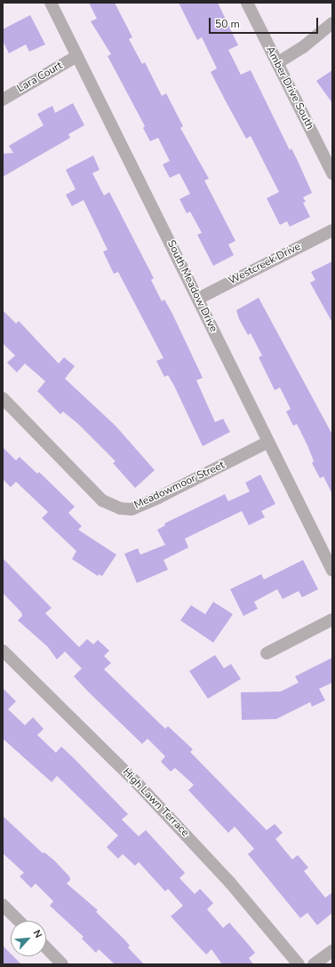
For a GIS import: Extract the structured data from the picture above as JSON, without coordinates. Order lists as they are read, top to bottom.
{
  "streets": {
    "street": [
      "Lara Court",
      "Amber Drive South",
      "Westcreek Drive",
      "South Meadow Drive",
      "Meadowmoor Street",
      "High Lawn Terrace"
    ]
  },
  "crossings": [
    ["Lara Court", "South Meadow Drive"],
    ["Westcreek Drive", "South Meadow Drive"],
    ["South Meadow Drive", "Meadowmoor Street"]
  ],
  "scale_bar": "50 m",
  "north": "top right"
}
